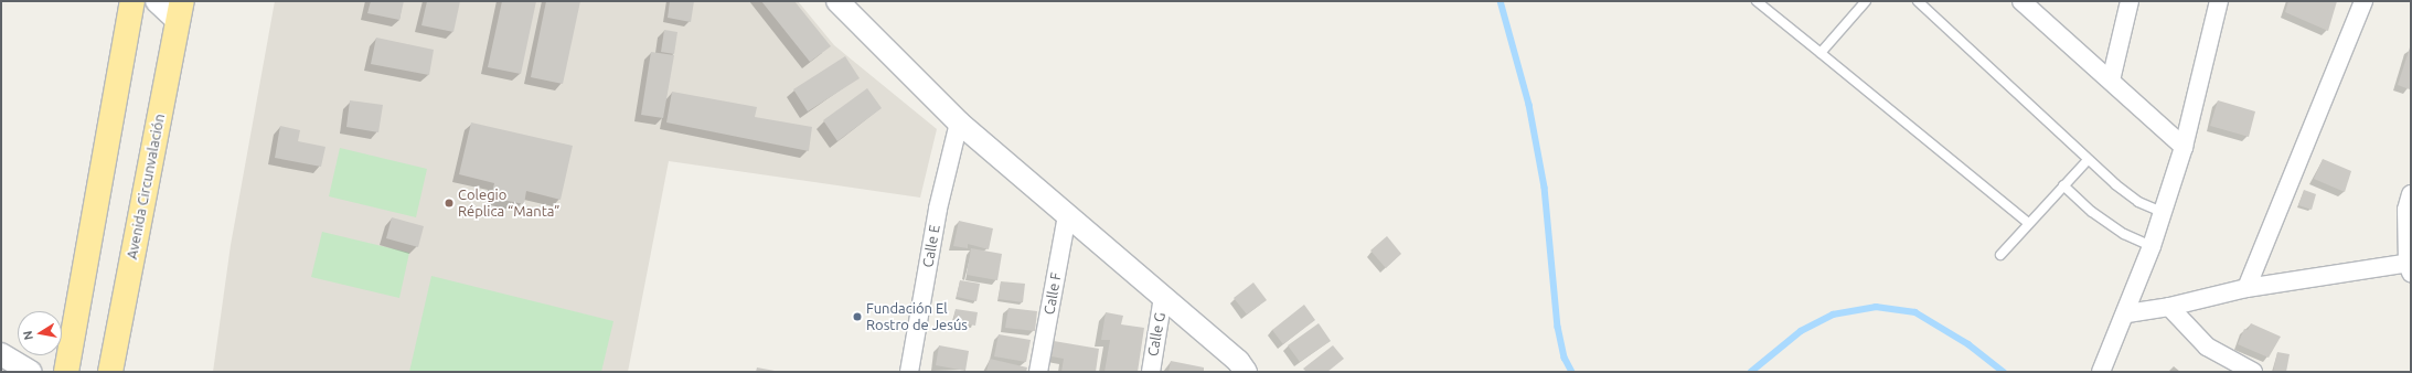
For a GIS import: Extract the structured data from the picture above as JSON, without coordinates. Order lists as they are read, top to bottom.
{
  "streets": {
    "highway": ["Avenida Circunvalación"],
    "street": ["Calle E", "Calle F", "Calle G"]
  },
  "places": ["Colegio Réplica “Manta”", "Fundación El Rostro de Jesús"],
  "north": "left"
}
